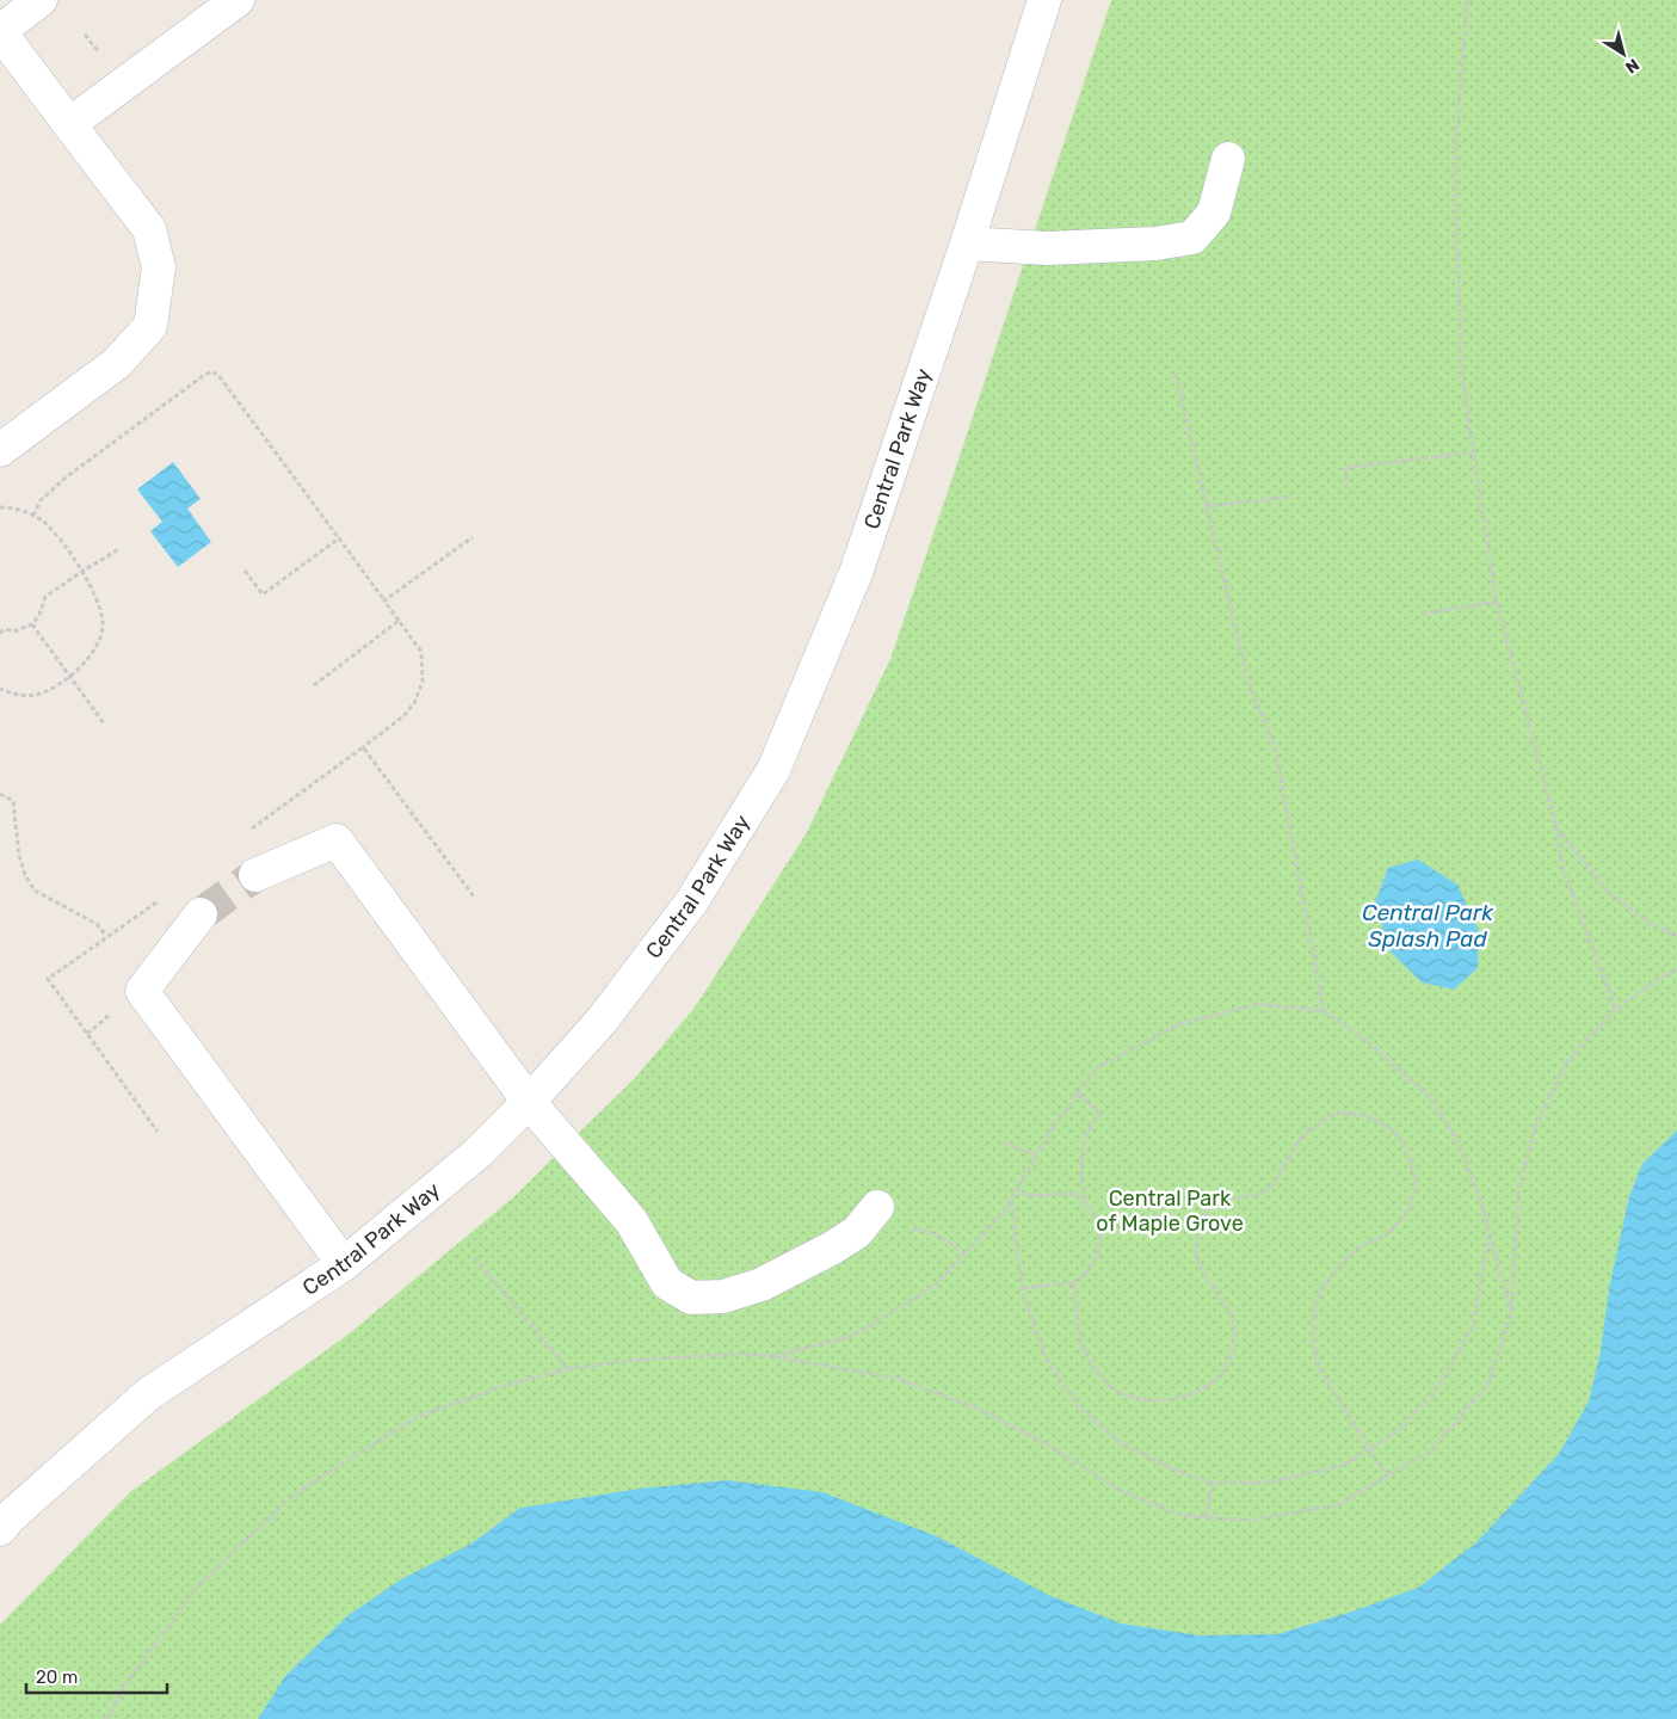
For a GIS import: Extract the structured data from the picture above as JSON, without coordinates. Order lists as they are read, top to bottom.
{
  "streets": {
    "street": ["Central Park Way"]
  },
  "water": ["Central Park Splash Pad"],
  "parks": ["Central Park of Maple Grove"],
  "scale_bar": "20 m",
  "north": "bottom right"
}
